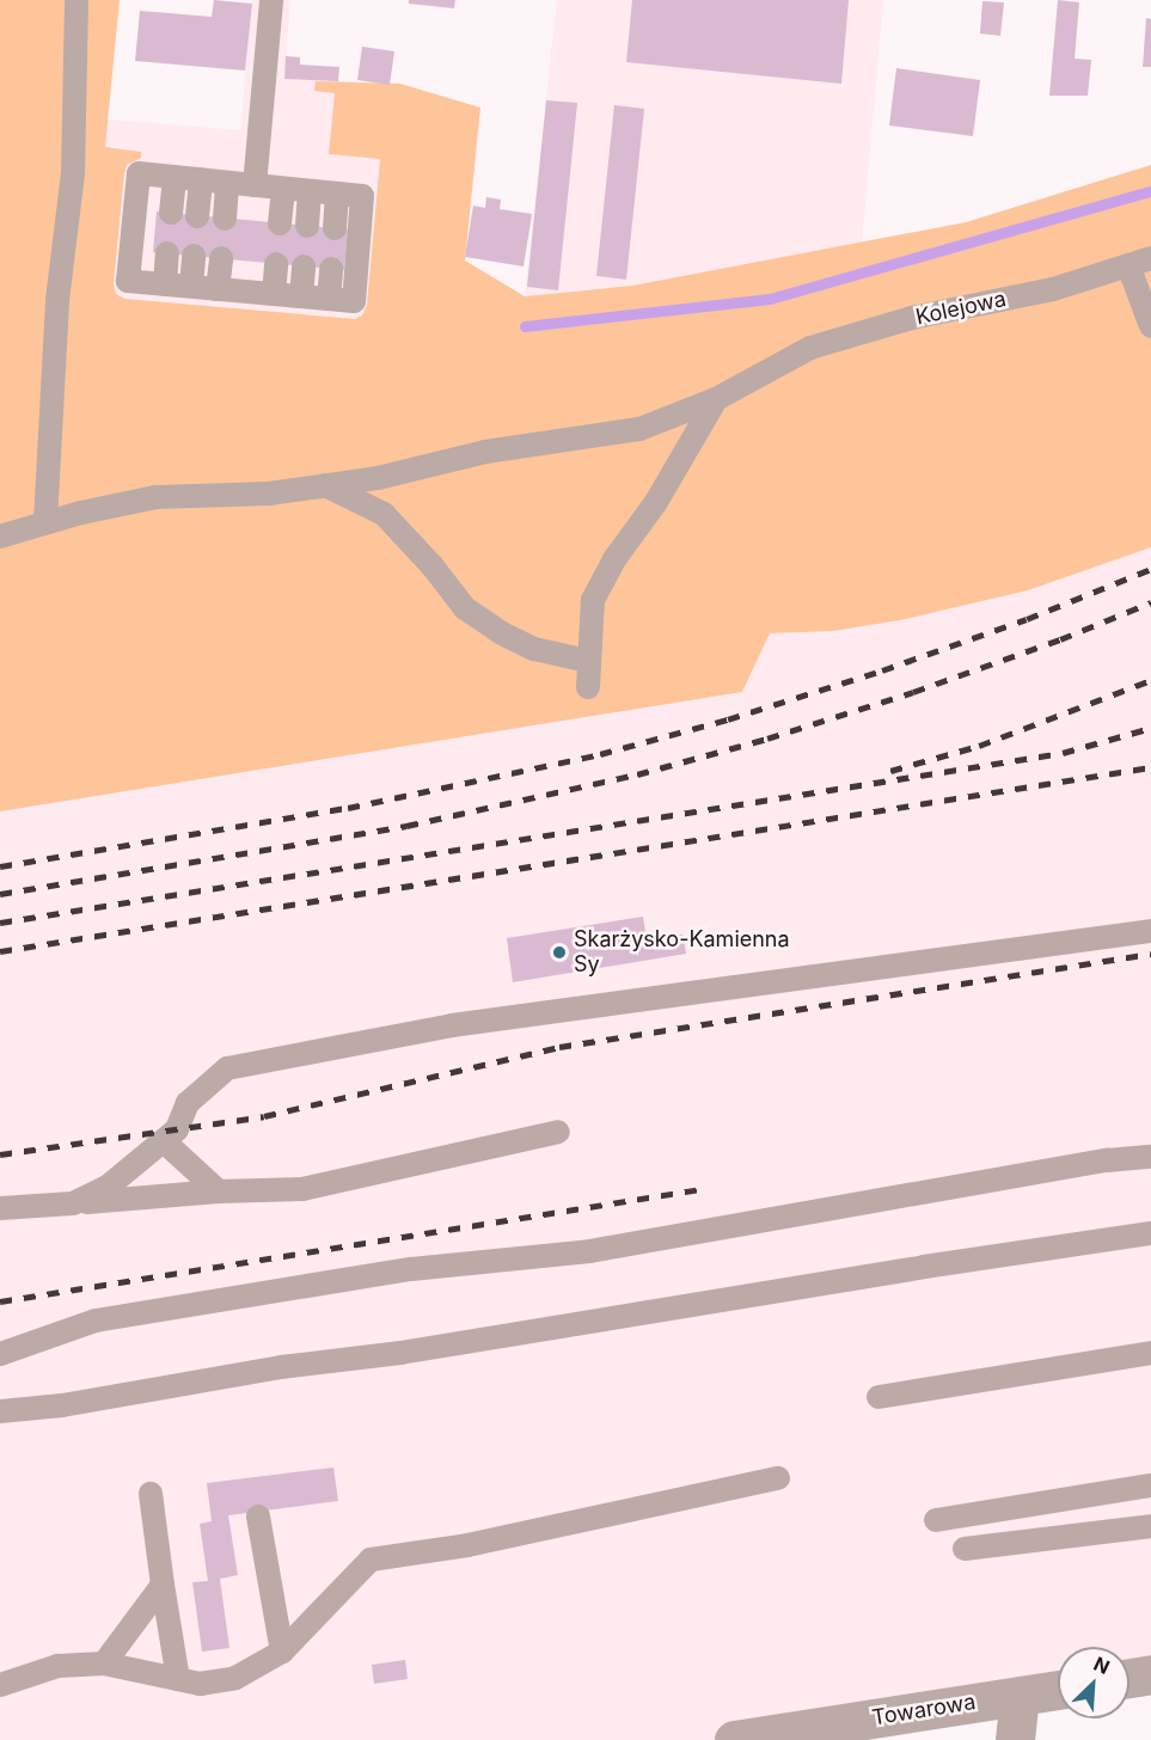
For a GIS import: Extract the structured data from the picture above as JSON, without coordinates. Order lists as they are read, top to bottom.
{
  "streets": {
    "street": ["Towarowa"],
    "lane": ["Kolejowa"]
  },
  "places": ["Skarżysko-Kamienna Sy"],
  "north": "top right"
}
